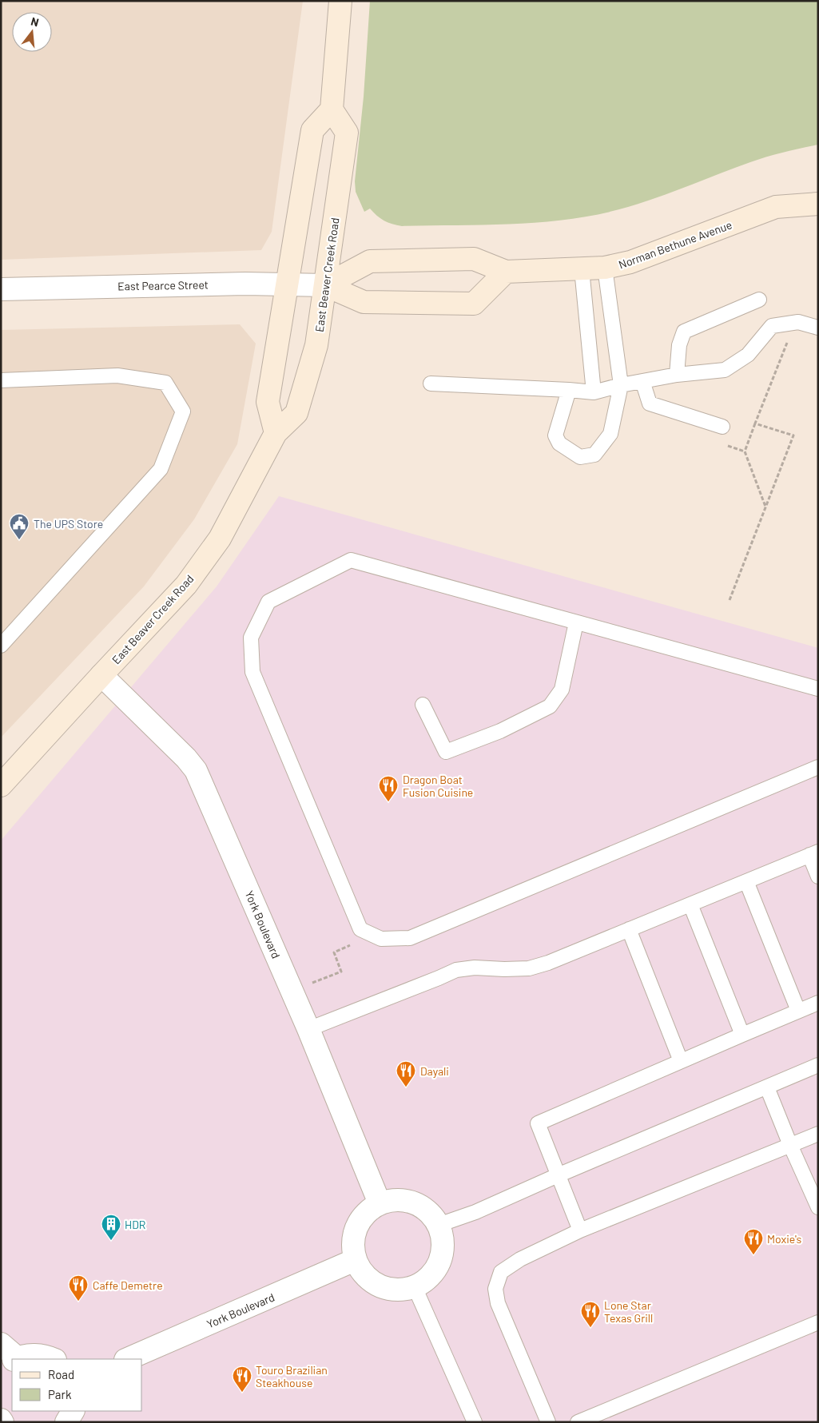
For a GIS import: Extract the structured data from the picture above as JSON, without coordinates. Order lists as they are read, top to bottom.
{
  "streets": {
    "street": [
      "Norman Bethune Avenue",
      "East Beaver Creek Road",
      "East Pearce Street",
      "York Boulevard"
    ]
  },
  "crossings": [
    ["Norman Bethune Avenue", "East Beaver Creek Road"],
    ["Norman Bethune Avenue", "East Pearce Street"],
    ["East Beaver Creek Road", "East Pearce Street"],
    ["East Beaver Creek Road", "York Boulevard"]
  ],
  "places": {
    "public building": ["The UPS Store"],
    "restaurant": [
      "Dragon Boat Fusion Cuisine",
      "Dayali",
      "Moxie's",
      "Caffe Demetre",
      "Lone Star Texas Grill",
      "Touro Brazilian Steakhouse"
    ],
    "building": ["HDR"]
  },
  "legend": ["Road", "Park"],
  "north": "top"
}
